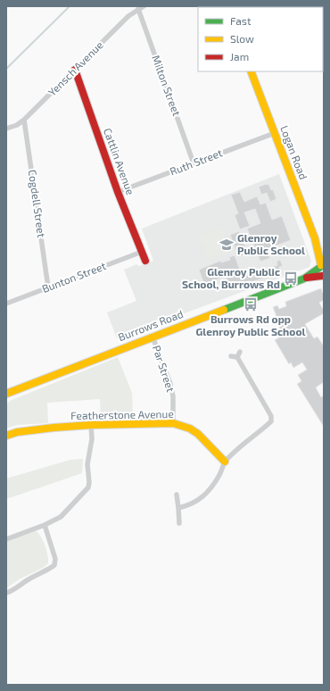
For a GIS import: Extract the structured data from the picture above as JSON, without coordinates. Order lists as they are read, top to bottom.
{
  "streets": {
    "main road": [
      "Logan Road",
      "Cattlin Avenue",
      "Burrows Road",
      "Featherstone Avenue"
    ],
    "street": [
      "Yensch Avenue",
      "Milton Street",
      "Ruth Street",
      "Cogdell Street",
      "Bunton Street",
      "Par Street"
    ]
  },
  "crossings": [
    ["Yensch Avenue", "Milton Street"],
    ["Yensch Avenue", "Cattlin Avenue"],
    ["Yensch Avenue", "Cogdell Street"],
    ["Milton Street", "Ruth Street"],
    ["Logan Road", "Ruth Street"],
    ["Logan Road", "Burrows Road"],
    ["Cattlin Avenue", "Ruth Street"],
    ["Cattlin Avenue", "Bunton Street"],
    ["Cogdell Street", "Bunton Street"],
    ["Burrows Road", "Par Street"],
    ["Par Street", "Featherstone Avenue"]
  ],
  "places": {
    "school or university": ["Glenroy Public School"],
    "bus stop": ["Glenroy Public School, Burrows Rd", "Burrows Rd opp Glenroy Public School"]
  },
  "legend": ["Fast", "Slow", "Jam"]
}
